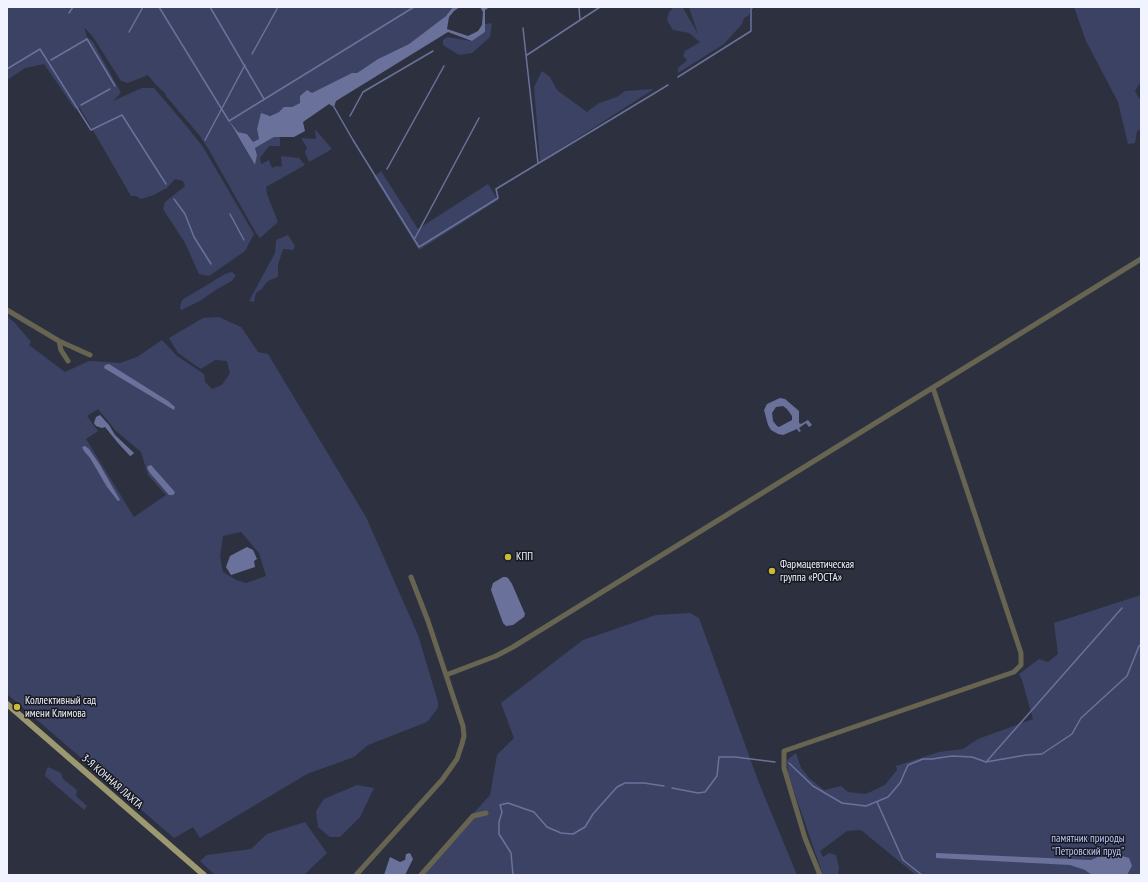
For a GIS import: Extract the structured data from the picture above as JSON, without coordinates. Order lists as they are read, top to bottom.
{
  "streets": {
    "main road": ["3-Я КОННАЯ ЛАХТА"]
  },
  "parks": ["памятник природы \"Петровский пруд\""],
  "places": ["КПП", "Фармацевтическая группа «РОСТА»", "Коллективный сад имени Климова"]
}
